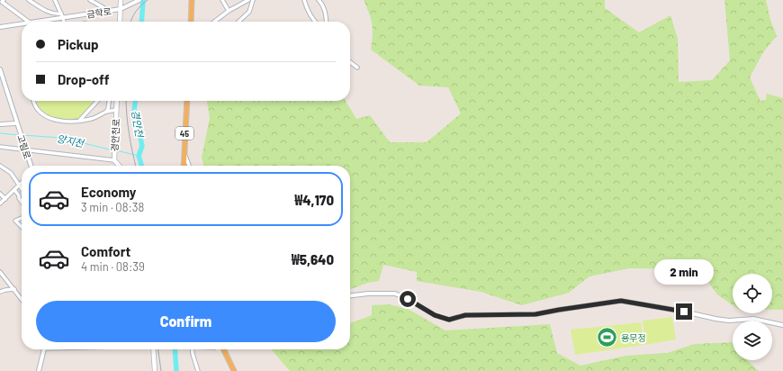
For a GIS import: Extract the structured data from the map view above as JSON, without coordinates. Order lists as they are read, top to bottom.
{
  "streets": {
    "main road": ["45", "경안천로"],
    "street": ["금학로", "고림로"]
  },
  "water": ["경안천", "양지천"],
  "places": {
    "sports": ["용무정"]
  },
  "page": {
    "banner": ["Pickup", "Drop-off"],
    "list": [
      {
        "name": "Economy",
        "note": "3 min · 08:38",
        "value": "₩4,170"
      },
      {
        "name": "Comfort",
        "note": "4 min · 08:39",
        "value": "₩5,640"
      }
    ],
    "bubble": "2 min",
    "buttons": "Confirm"
  }
}
